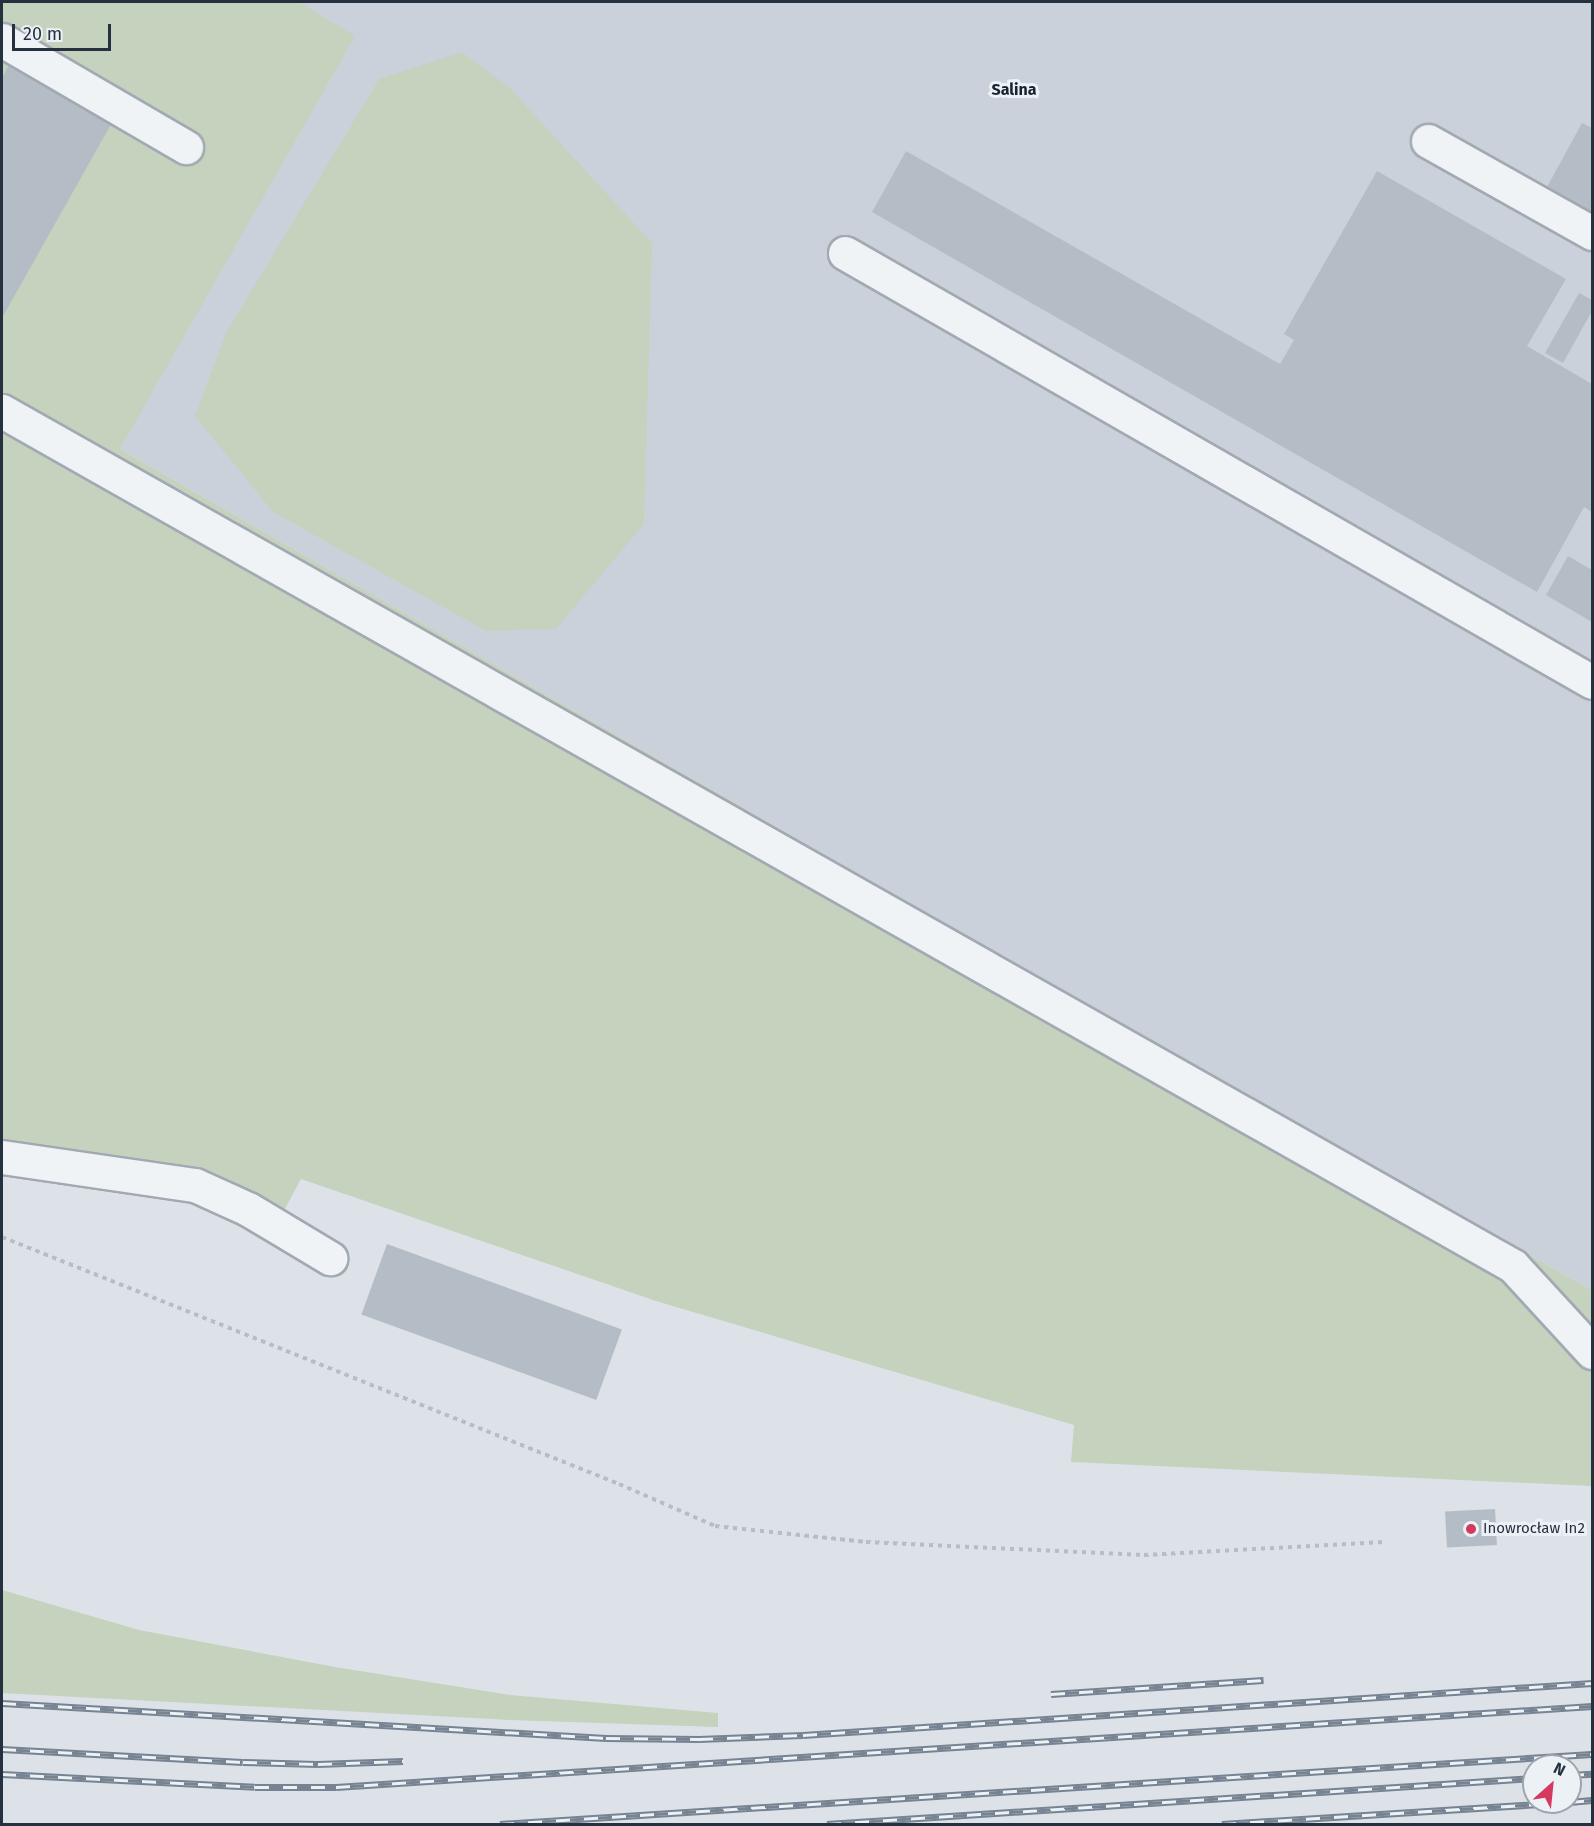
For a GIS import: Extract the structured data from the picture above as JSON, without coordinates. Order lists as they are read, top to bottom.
{
  "districts": ["Salina"],
  "places": ["Inowrocław In2"],
  "scale_bar": "20 m",
  "north": "top right"
}
